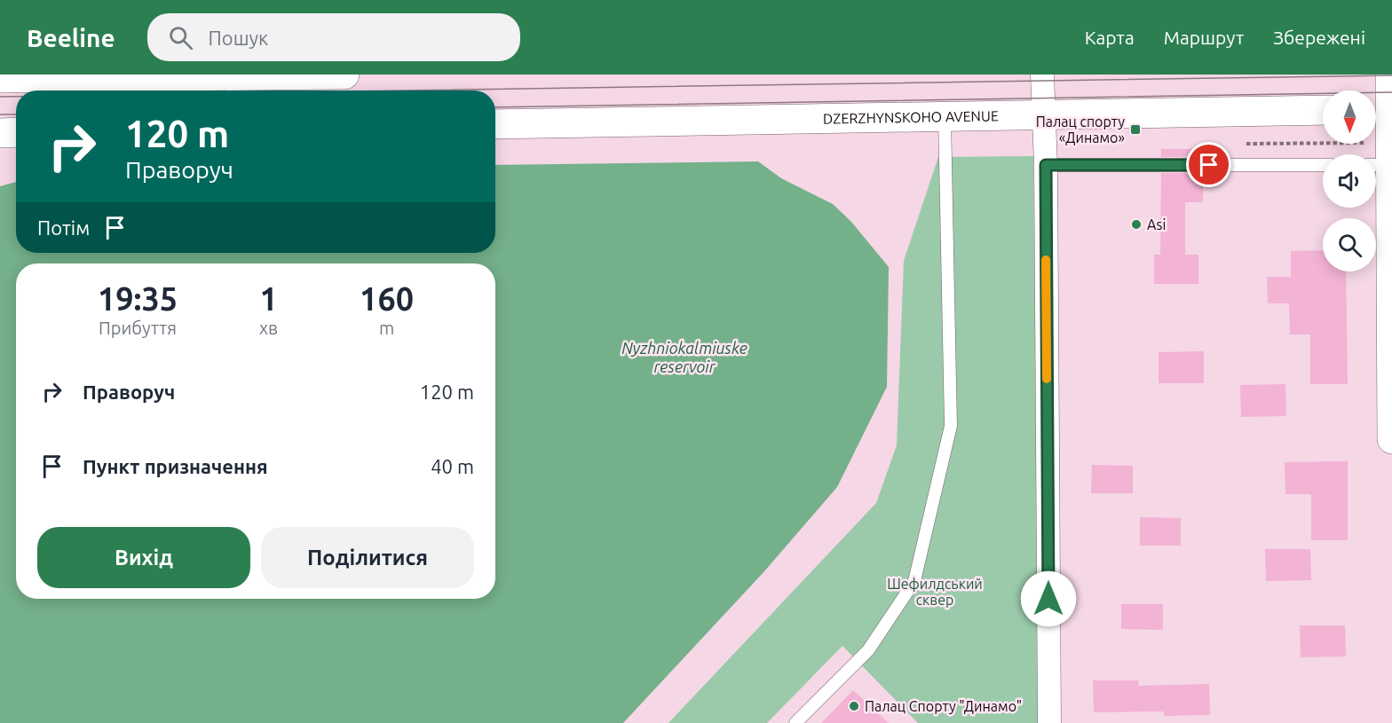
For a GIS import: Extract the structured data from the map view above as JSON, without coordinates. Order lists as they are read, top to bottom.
{
  "streets": {
    "street": ["DZERZHYNSKOHO AVENUE"]
  },
  "water": ["Nyzhniokalmiuske reservoir"],
  "parks": ["Шефилдський сквер"],
  "places": {
    "transit": ["Палац спорту «Динамо»"],
    "other": ["Asi", "Палац Спорту \"Динамо\""]
  },
  "north": "bottom",
  "page": {
    "header": "Beeline",
    "search": "Пошук",
    "nav": ["Карта", "Маршрут", "Збережені"],
    "turn": ["120 m", "Праворуч"],
    "then": "Потім",
    "eta": [
      "19:35",
      "Прибуття",
      "1",
      "хв",
      "160",
      "m"
    ],
    "list": [
      {
        "name": "Праворуч",
        "value": "120 m"
      },
      {
        "name": "Пункт призначення",
        "value": "40 m"
      }
    ],
    "buttons": ["Вихід", "Поділитися"]
  }
}
